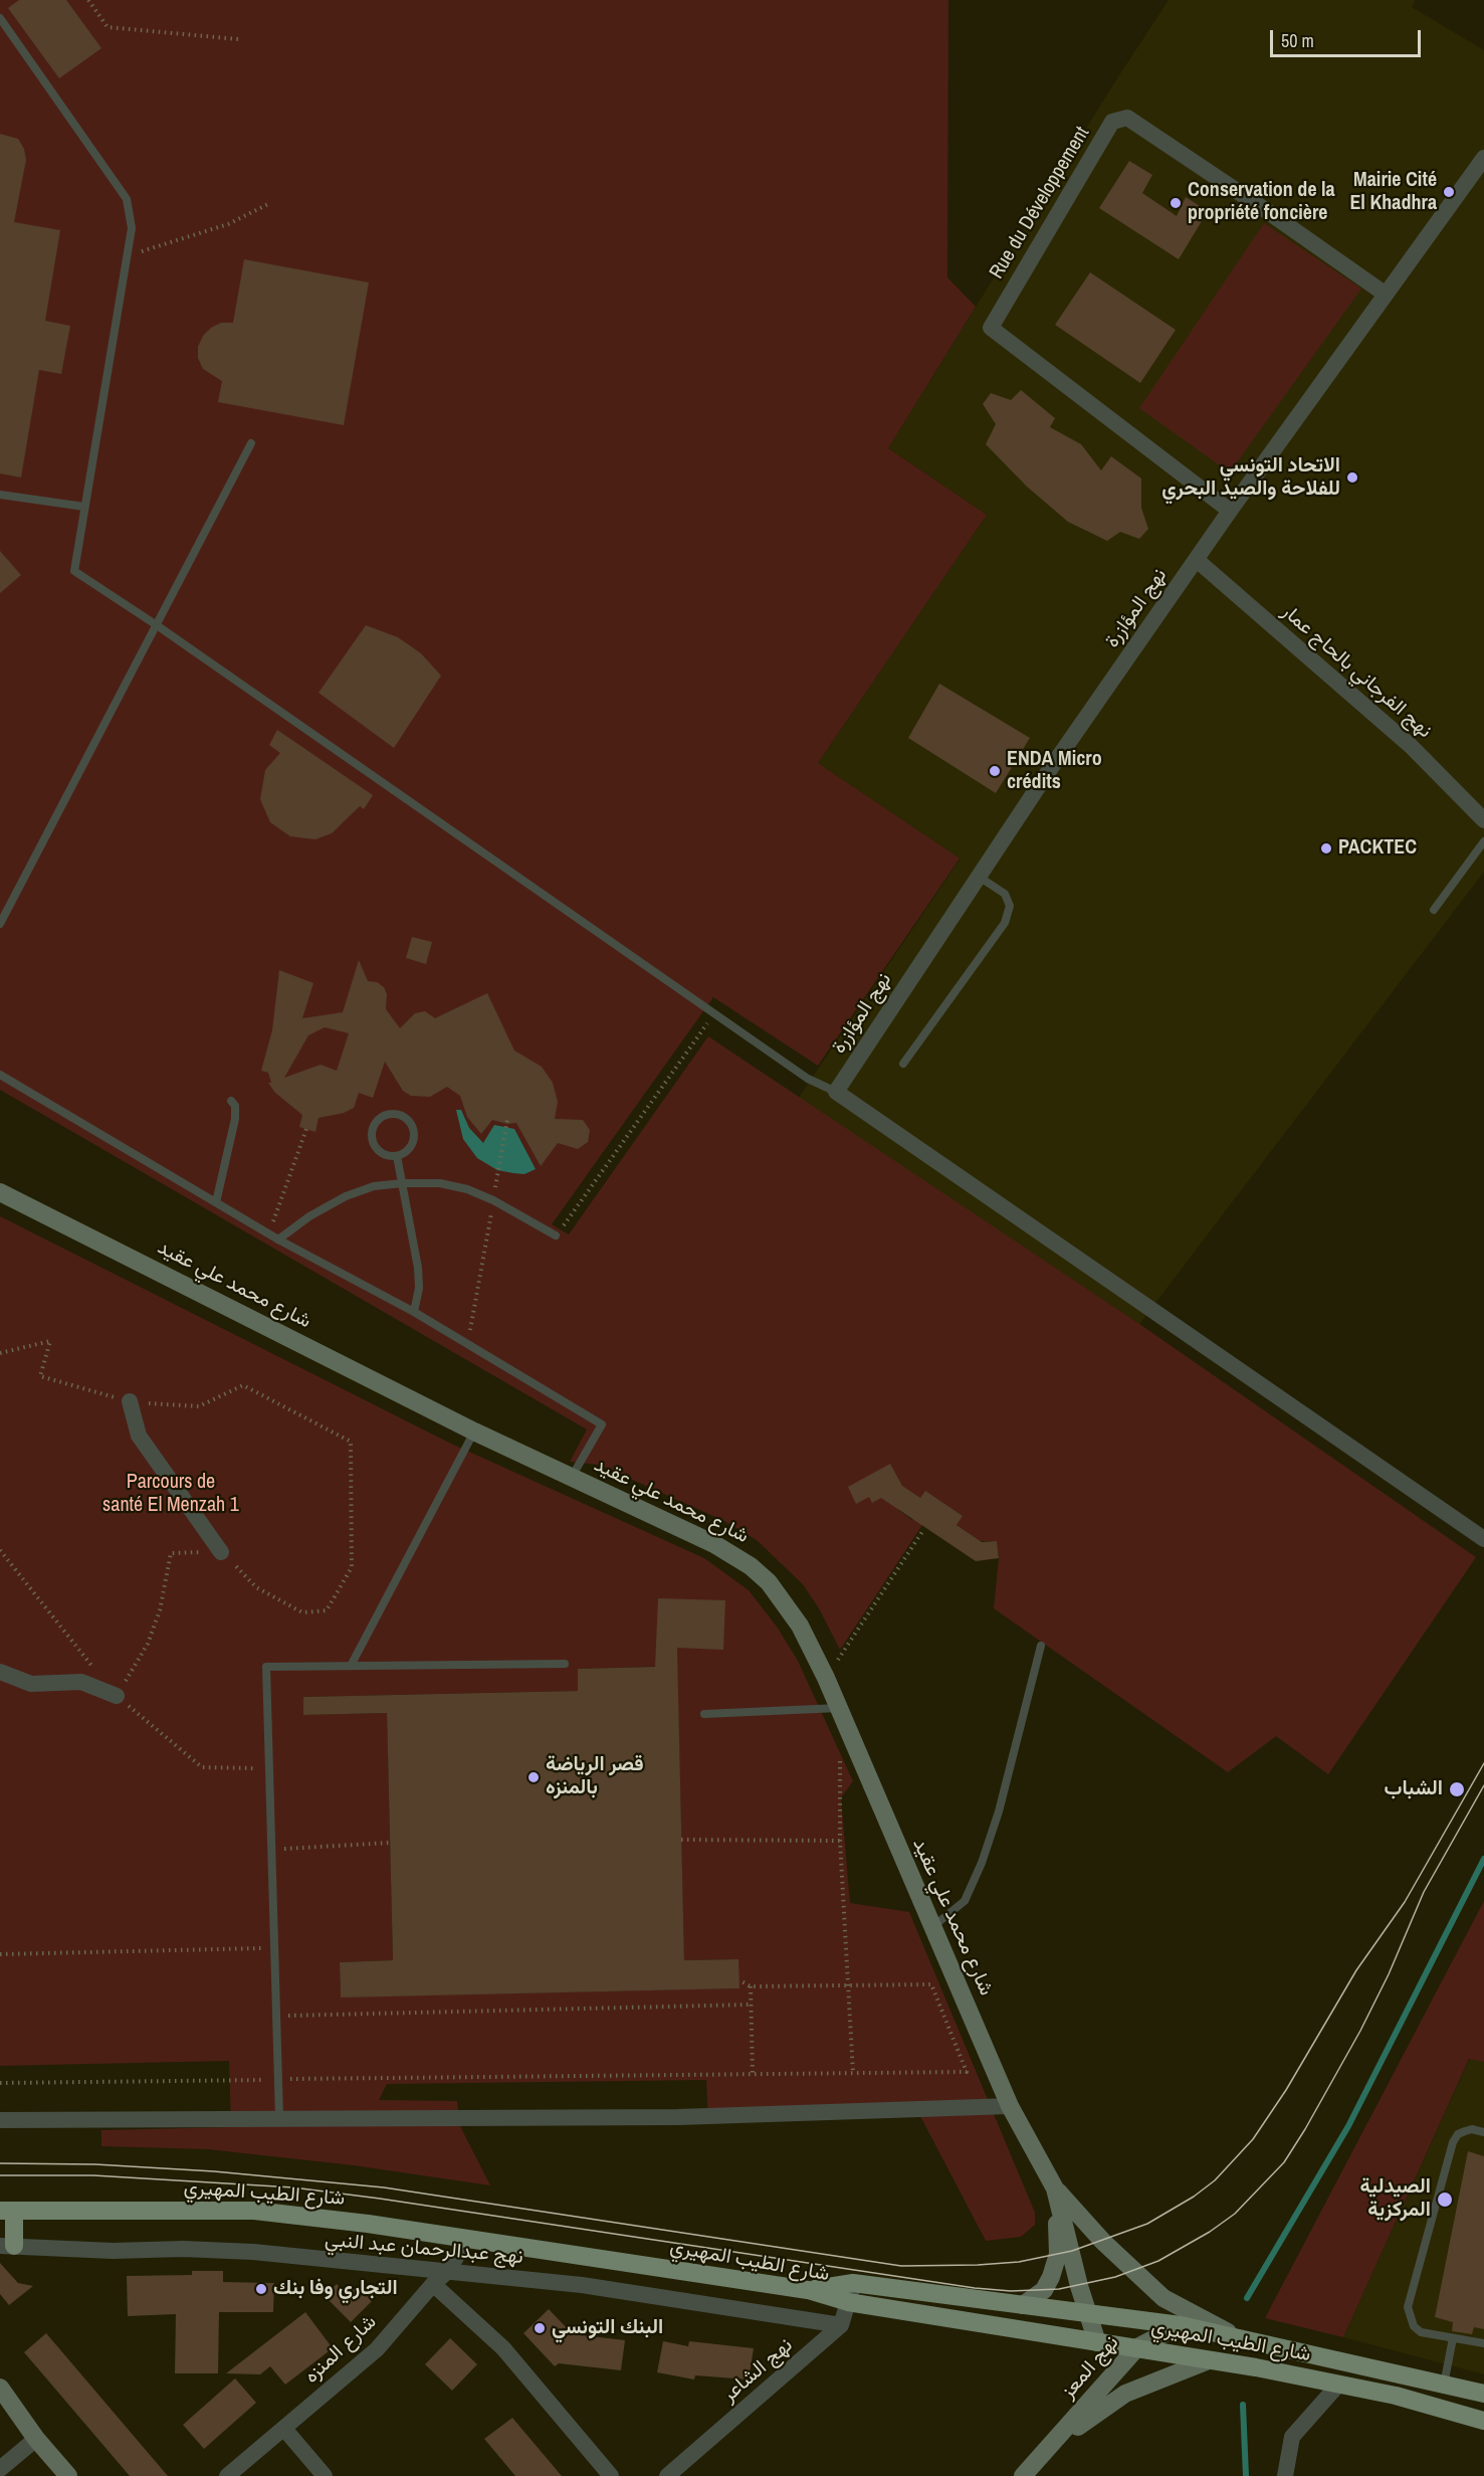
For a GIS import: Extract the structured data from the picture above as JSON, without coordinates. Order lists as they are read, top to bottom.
{
  "streets": {
    "main road": ["شارع الطيب المهيري"],
    "street": [
      "Rue du Développement",
      "نهج المؤازرة",
      "نهج الفرجاني بالحاج عمار",
      "شارع محمد علي عقيد",
      "نهج عبدالرحمان عبد النبي",
      "شارع المنزه",
      "نهج المعز",
      "نهج الشاعر"
    ]
  },
  "crossings": [
    ["Rue du Développement", "نهج المؤازرة"],
    ["نهج المؤازرة", "نهج الفرجاني بالحاج عمار"],
    ["شارع محمد علي عقيد", "شارع الطيب المهيري"],
    ["شارع الطيب المهيري", "شارع المنزه"],
    ["شارع الطيب المهيري", "نهج المعز"],
    ["نهج عبدالرحمان عبد النبي", "شارع المنزه"],
    ["نهج عبدالرحمان عبد النبي", "نهج الشاعر"]
  ],
  "parks": ["Parcours de santé El Menzah 1"],
  "places": [
    "Mairie Cité El Khadhra",
    "Conservation de la propriété foncière",
    "الاتحاد التونسي للفلاحة والصيد البحري",
    "ENDA Micro crédits",
    "PACKTEC",
    "قصر الرياضة بالمنزه",
    "الشباب",
    "الصيدلية المركزية",
    "التجاري وفا بنك",
    "البنك التونسي"
  ],
  "scale_bar": "50 m"
}
